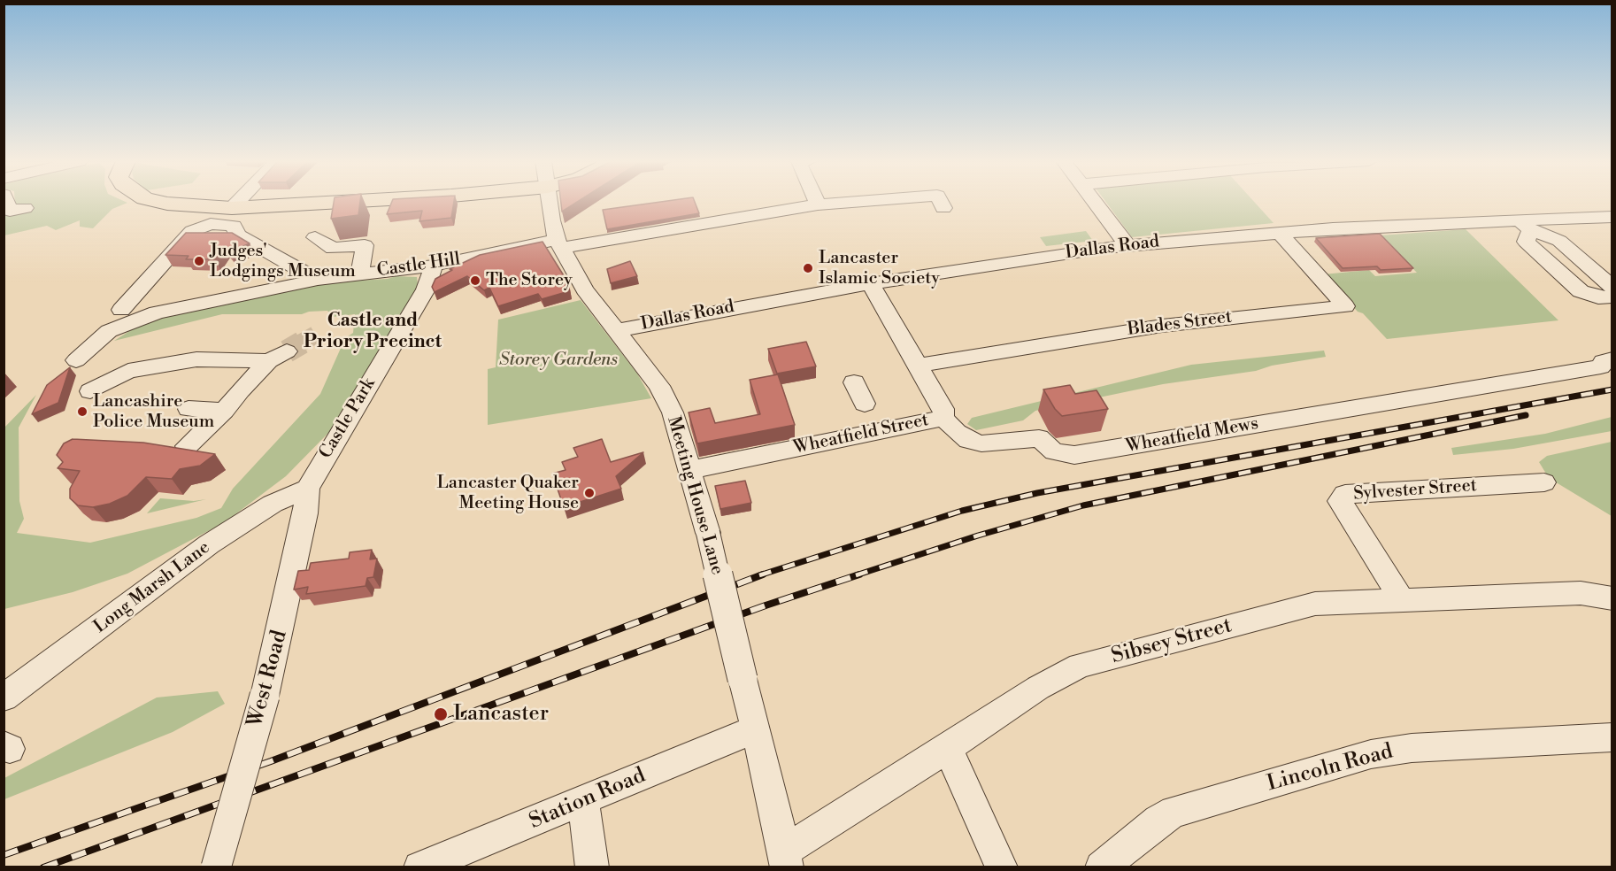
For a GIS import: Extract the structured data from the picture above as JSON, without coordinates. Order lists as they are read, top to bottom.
{
  "streets": {
    "street": [
      "Dallas Road",
      "Castle Hill",
      "Blades Street",
      "Castle Park",
      "Wheatfield Street",
      "Wheatfield Mews",
      "Sylvester Street",
      "Meeting House Lane",
      "Long Marsh Lane",
      "Sibsey Street",
      "West Road",
      "Lincoln Road",
      "Station Road"
    ]
  },
  "crossings": [
    ["Dallas Road", "Blades Street"],
    ["Dallas Road", "Wheatfield Street"],
    ["Dallas Road", "Meeting House Lane"],
    ["Castle Hill", "Castle Park"],
    ["Castle Hill", "Meeting House Lane"],
    ["Blades Street", "Wheatfield Street"],
    ["Castle Park", "Long Marsh Lane"],
    ["Castle Park", "West Road"],
    ["Wheatfield Street", "Wheatfield Mews"],
    ["Wheatfield Street", "Meeting House Lane"],
    ["Sylvester Street", "Sibsey Street"],
    ["Meeting House Lane", "Sibsey Street"],
    ["Meeting House Lane", "Station Road"],
    ["Long Marsh Lane", "West Road"]
  ],
  "districts": ["Castle and Priory Precinct"],
  "parks": ["Storey Gardens"],
  "places": [
    "Judges' Lodgings Museum",
    "Lancaster Islamic Society",
    "The Storey",
    "Lancashire Police Museum",
    "Lancaster Quaker Meeting House",
    "Lancaster"
  ]
}
